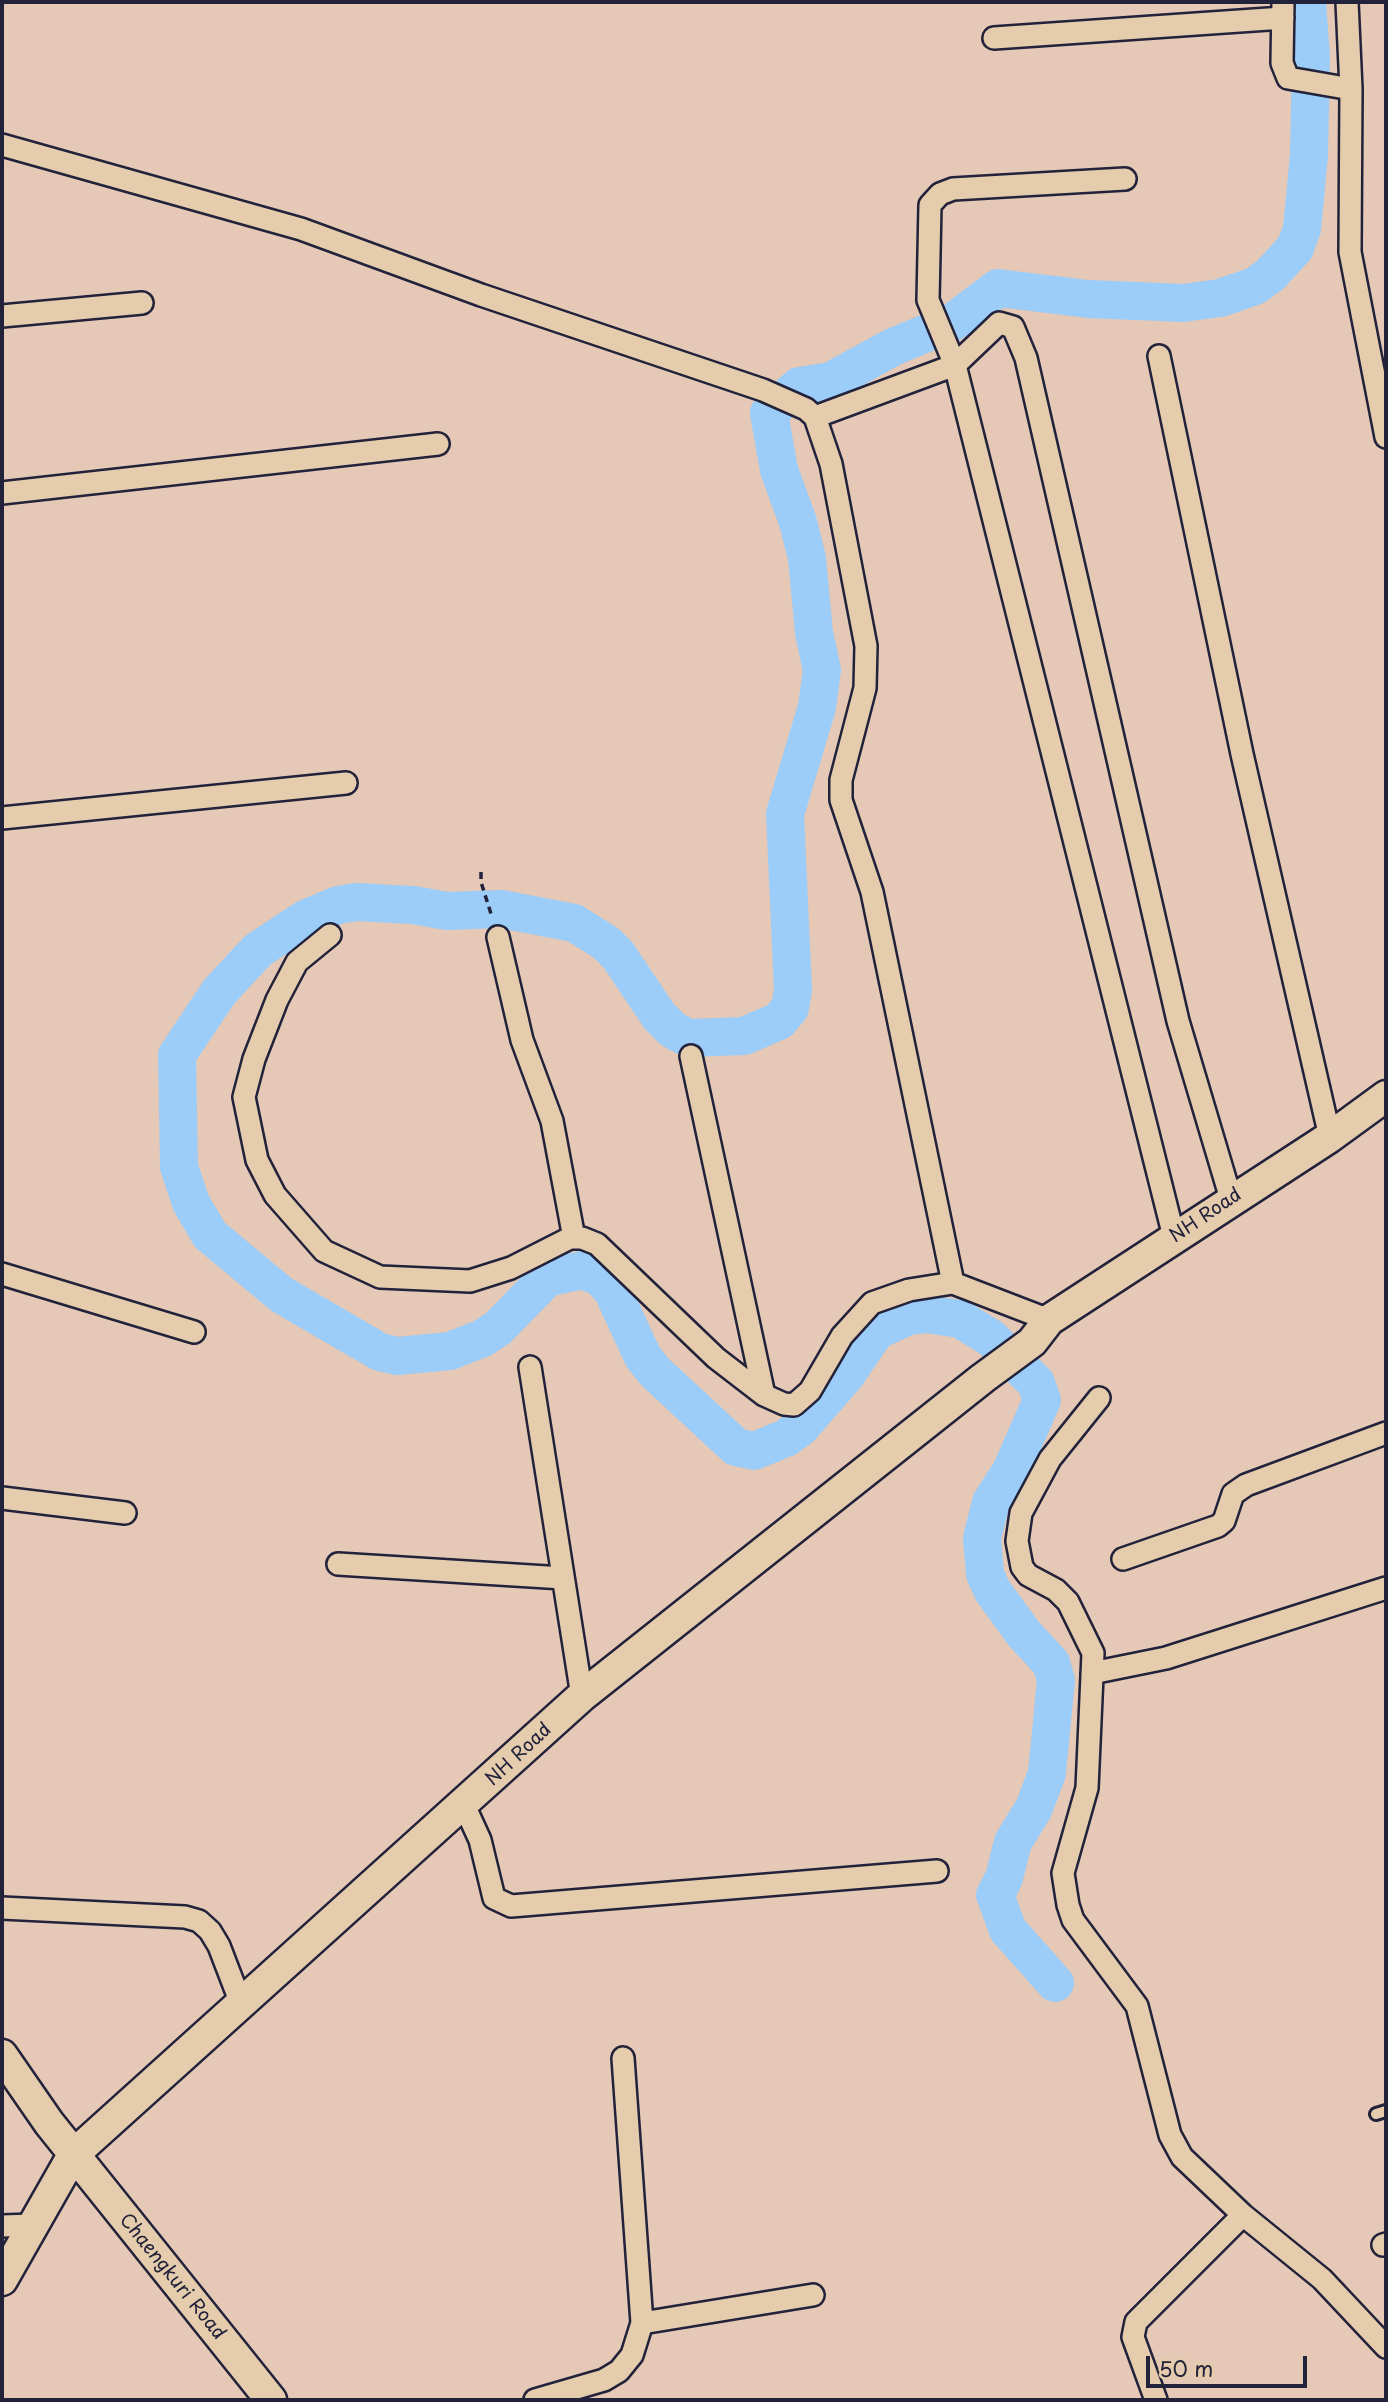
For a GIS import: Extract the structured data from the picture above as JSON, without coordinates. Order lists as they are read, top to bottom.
{
  "streets": {
    "main road": ["NH Road", "Chaengkuri Road"]
  },
  "crossings": [
    ["NH Road", "Chaengkuri Road"]
  ],
  "scale_bar": "50 m"
}
